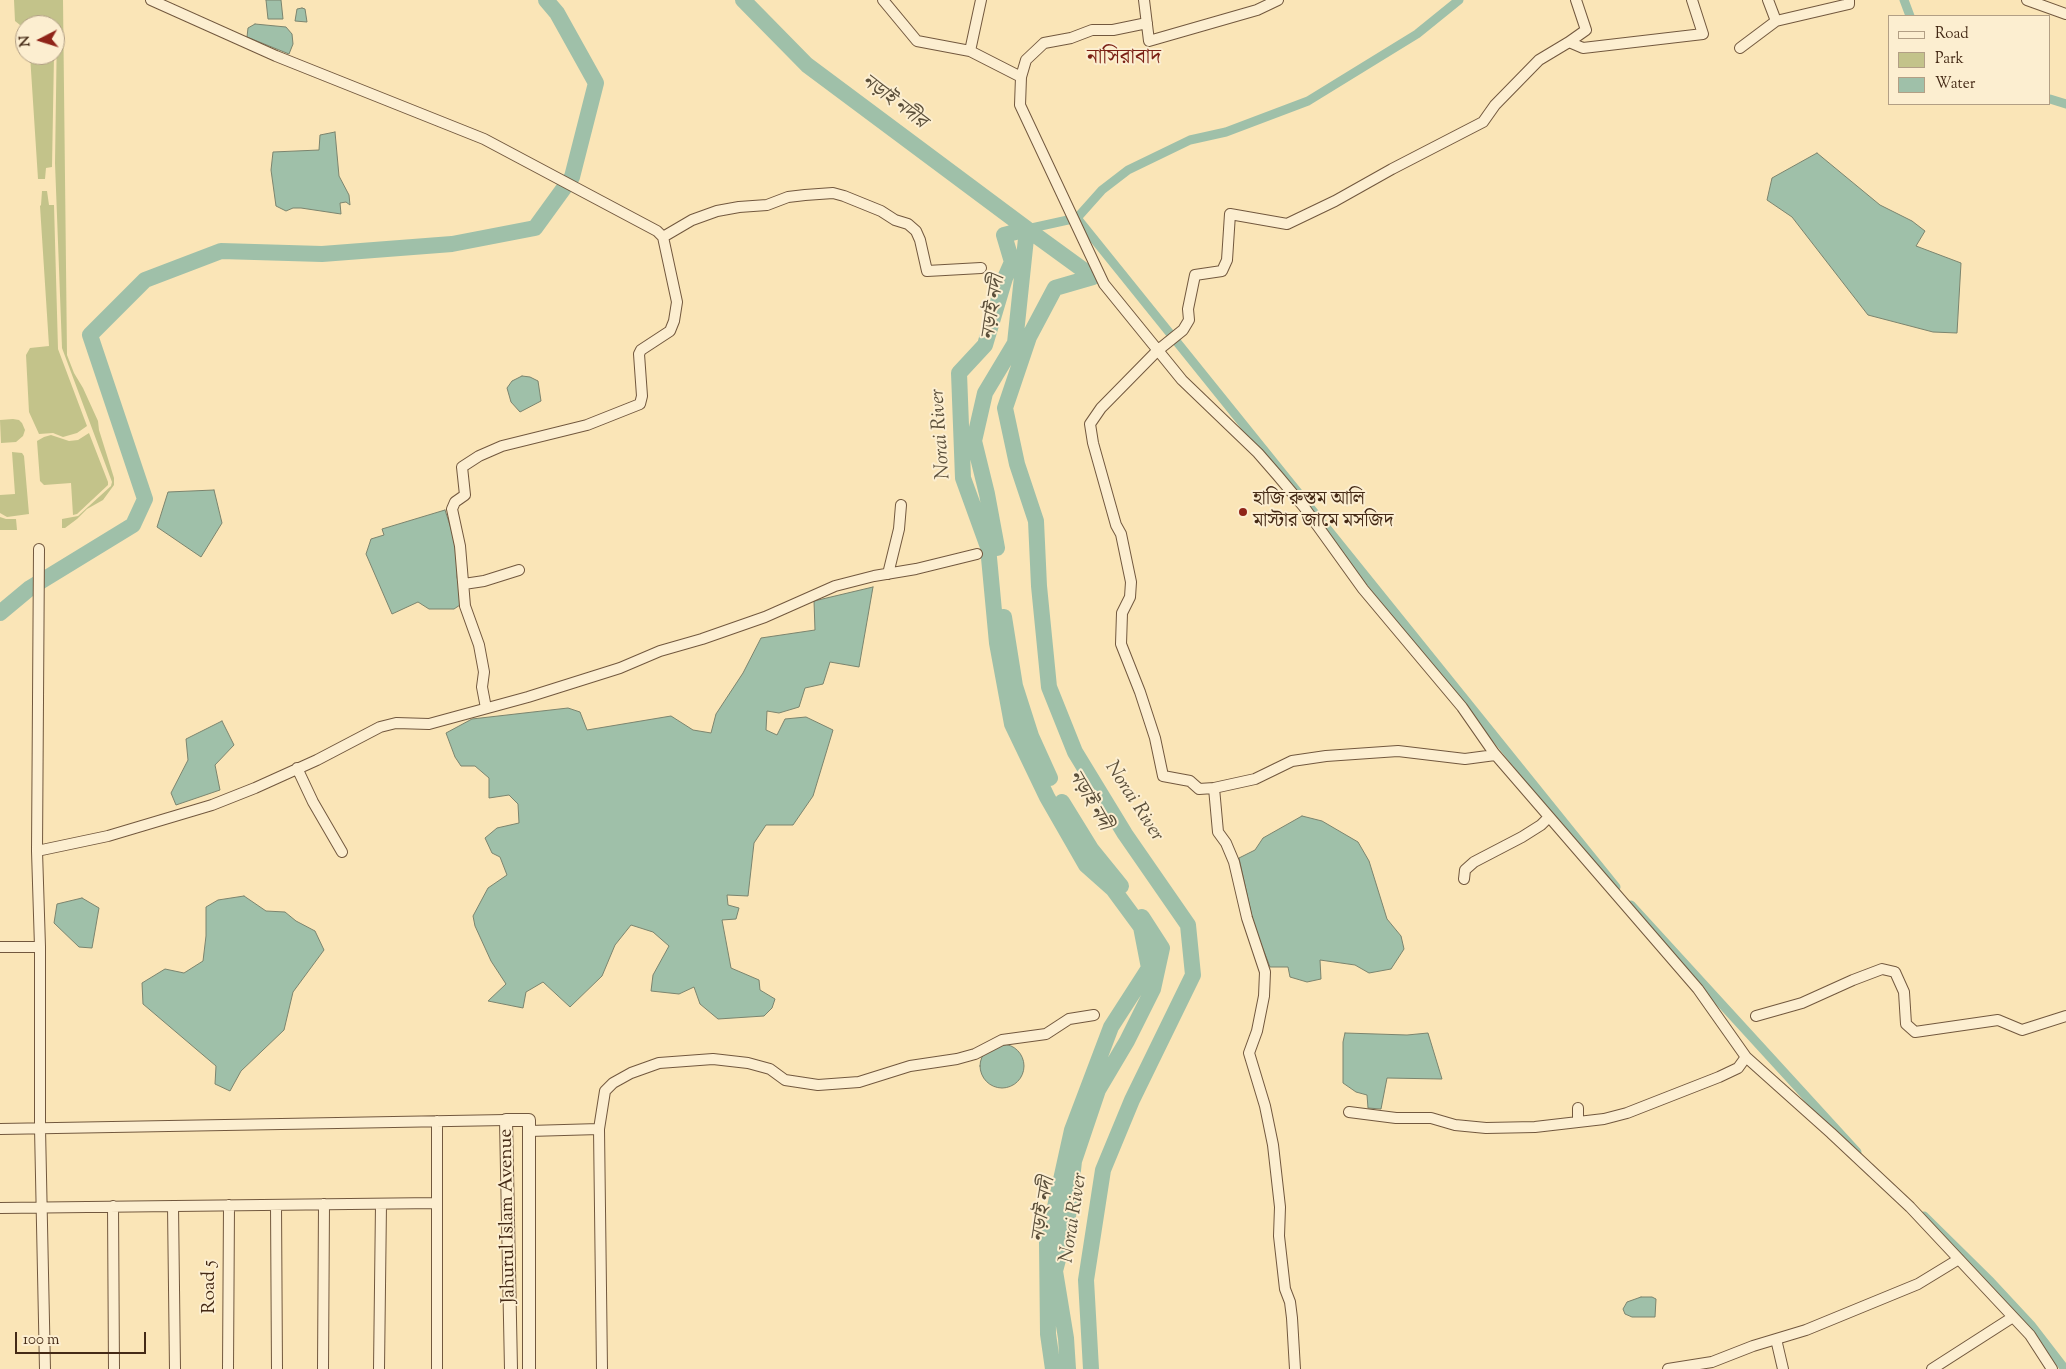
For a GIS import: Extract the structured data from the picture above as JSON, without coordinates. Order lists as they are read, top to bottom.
{
  "streets": {
    "street": ["Jahurul Islam Avenue", "Road 5"]
  },
  "districts": ["নাসিরাবাদ"],
  "water": ["নড়াই নদীর", "নড়াই নদী", "Norai River"],
  "places": ["হাজি রুস্তম আলি মাস্টার জামে মসজিদ"],
  "legend": ["Road", "Park", "Water"],
  "scale_bar": "100 m",
  "north": "left"
}
